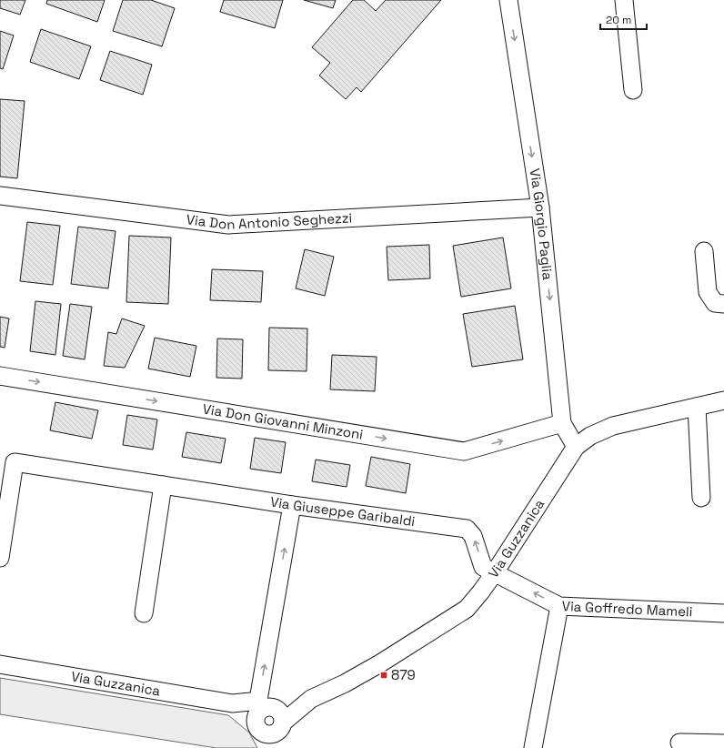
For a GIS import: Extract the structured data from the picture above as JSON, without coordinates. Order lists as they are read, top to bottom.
{
  "streets": {
    "street": [
      "Via Don Antonio Seghezzi",
      "Via Giorgio Paglia",
      "Via Don Giovanni Minzoni",
      "Via Giuseppe Garibaldi",
      "Via Guzzanica",
      "Via Goffredo Mameli"
    ]
  },
  "crossings": [
    ["Via Don Antonio Seghezzi", "Via Giorgio Paglia"],
    ["Via Giorgio Paglia", "Via Don Giovanni Minzoni"],
    ["Via Giorgio Paglia", "Via Guzzanica"],
    ["Via Giuseppe Garibaldi", "Via Guzzanica"],
    ["Via Giuseppe Garibaldi", "Via Goffredo Mameli"],
    ["Via Guzzanica", "Via Goffredo Mameli"]
  ],
  "one_way": ["Via Giorgio Paglia", "Via Don Giovanni Minzoni", "Via Giuseppe Garibaldi"],
  "places": {
    "transit": ["879"]
  },
  "scale_bar": "20 m"
}
